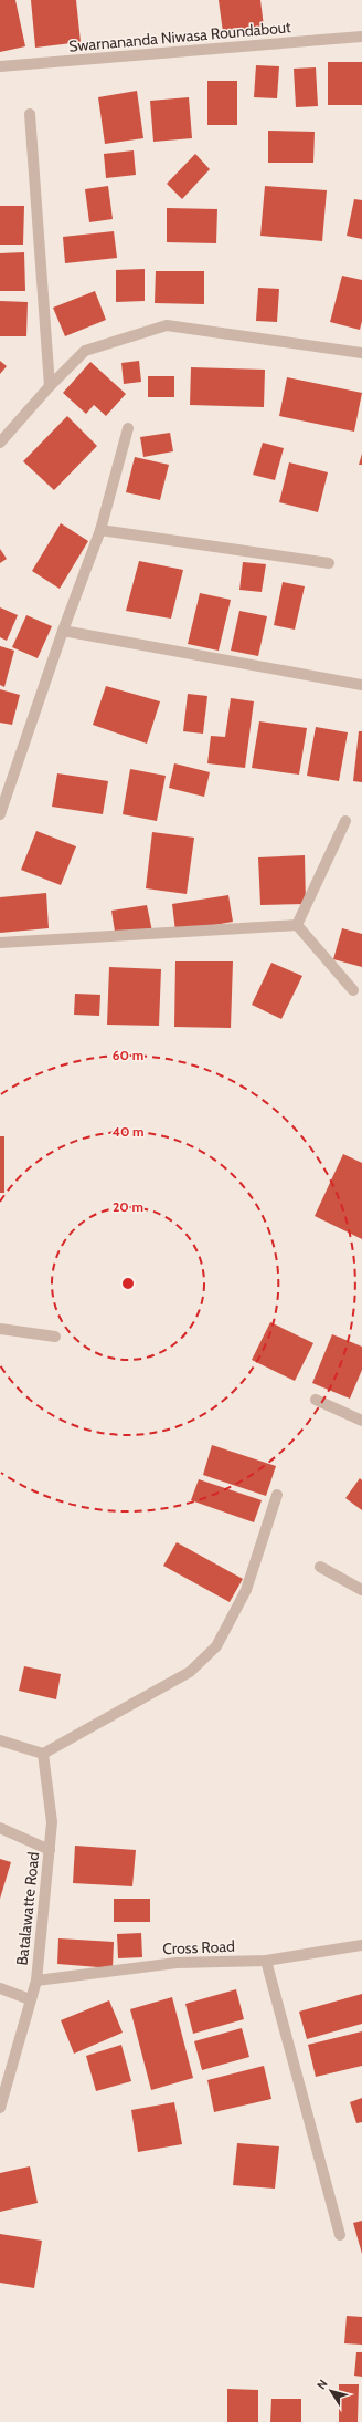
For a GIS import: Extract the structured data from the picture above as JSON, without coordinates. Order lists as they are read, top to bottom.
{
  "streets": {
    "street": ["Swarnananda Niwasa Roundabout", "Batalawatte Road", "Cross Road"]
  },
  "crossings": [
    ["Batalawatte Road", "Cross Road"]
  ],
  "north": "top left",
  "rings": ["60 m", "40 m", "20 m"]
}
